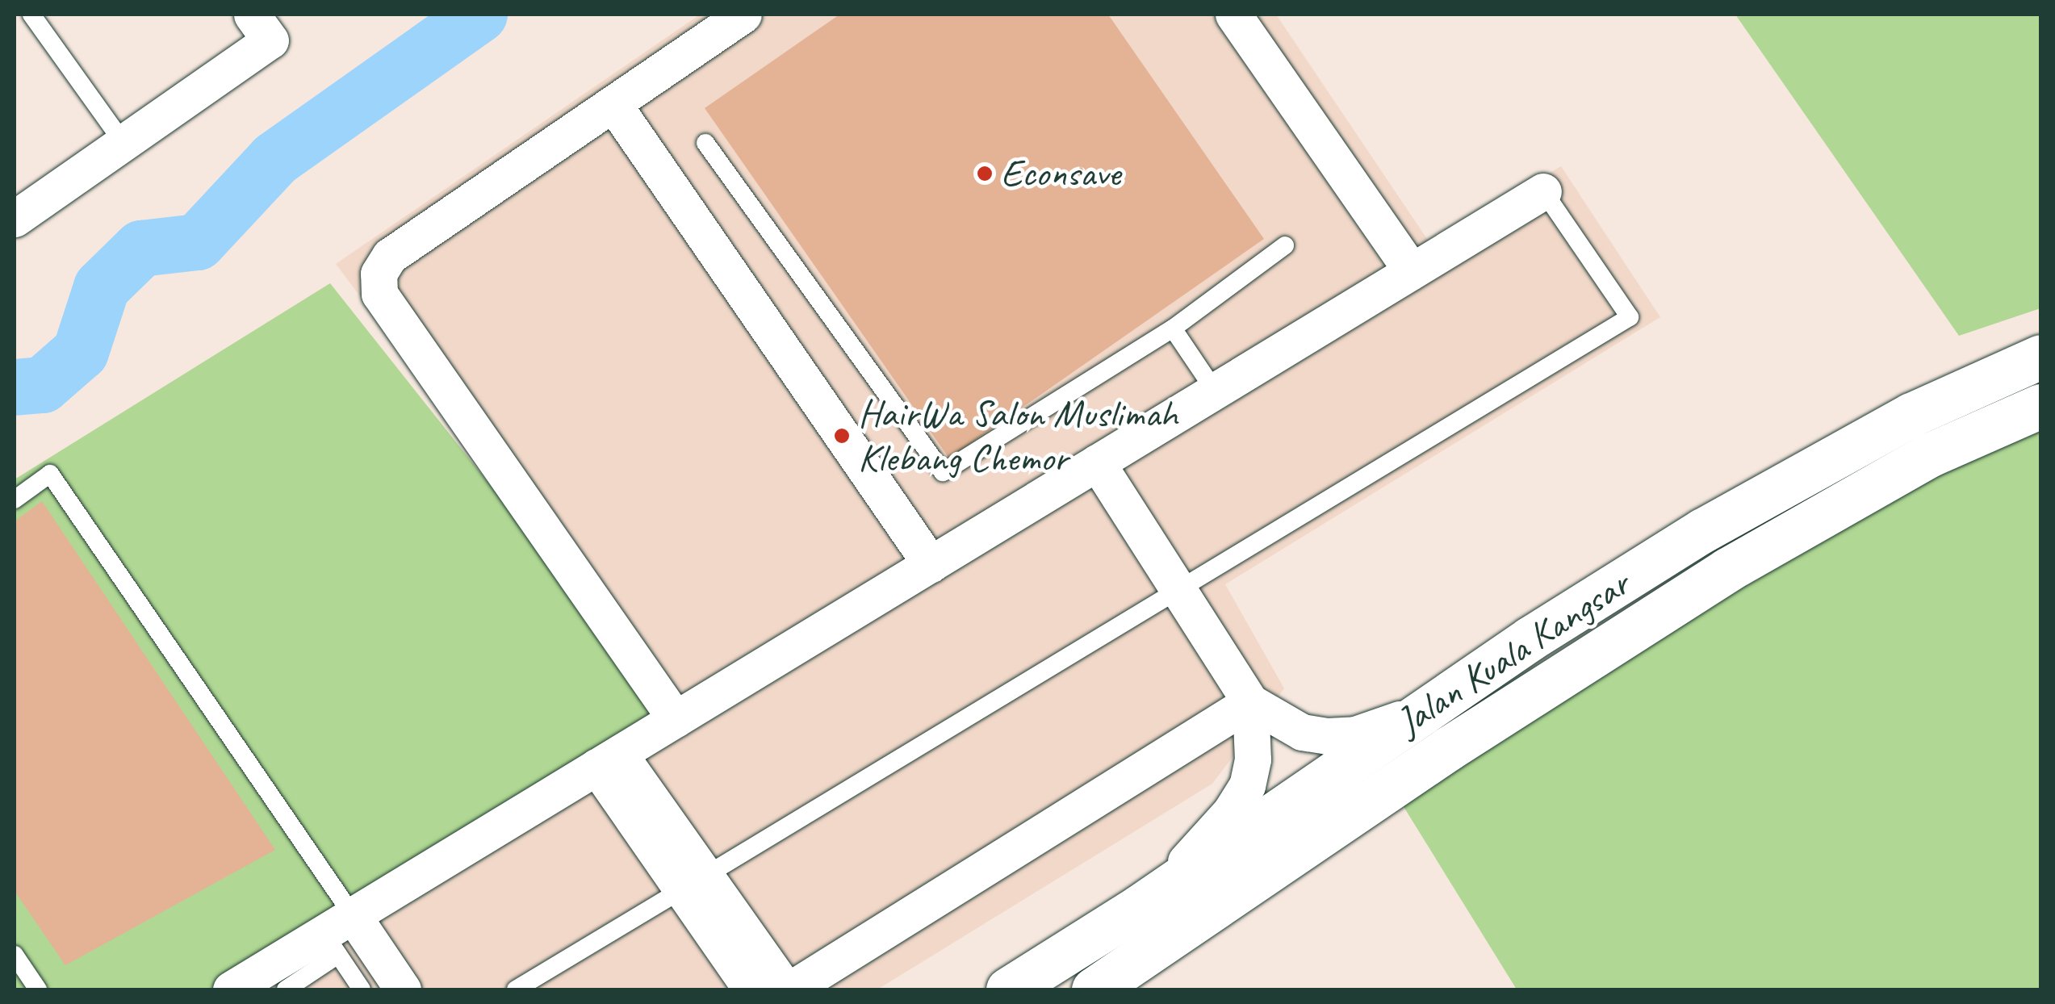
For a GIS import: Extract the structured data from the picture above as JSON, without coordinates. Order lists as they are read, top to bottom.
{
  "streets": {
    "highway": ["Jalan Kuala Kangsar"]
  },
  "places": ["Econsave", "HairWa Salon Muslimah Klebang Chemor"]
}
